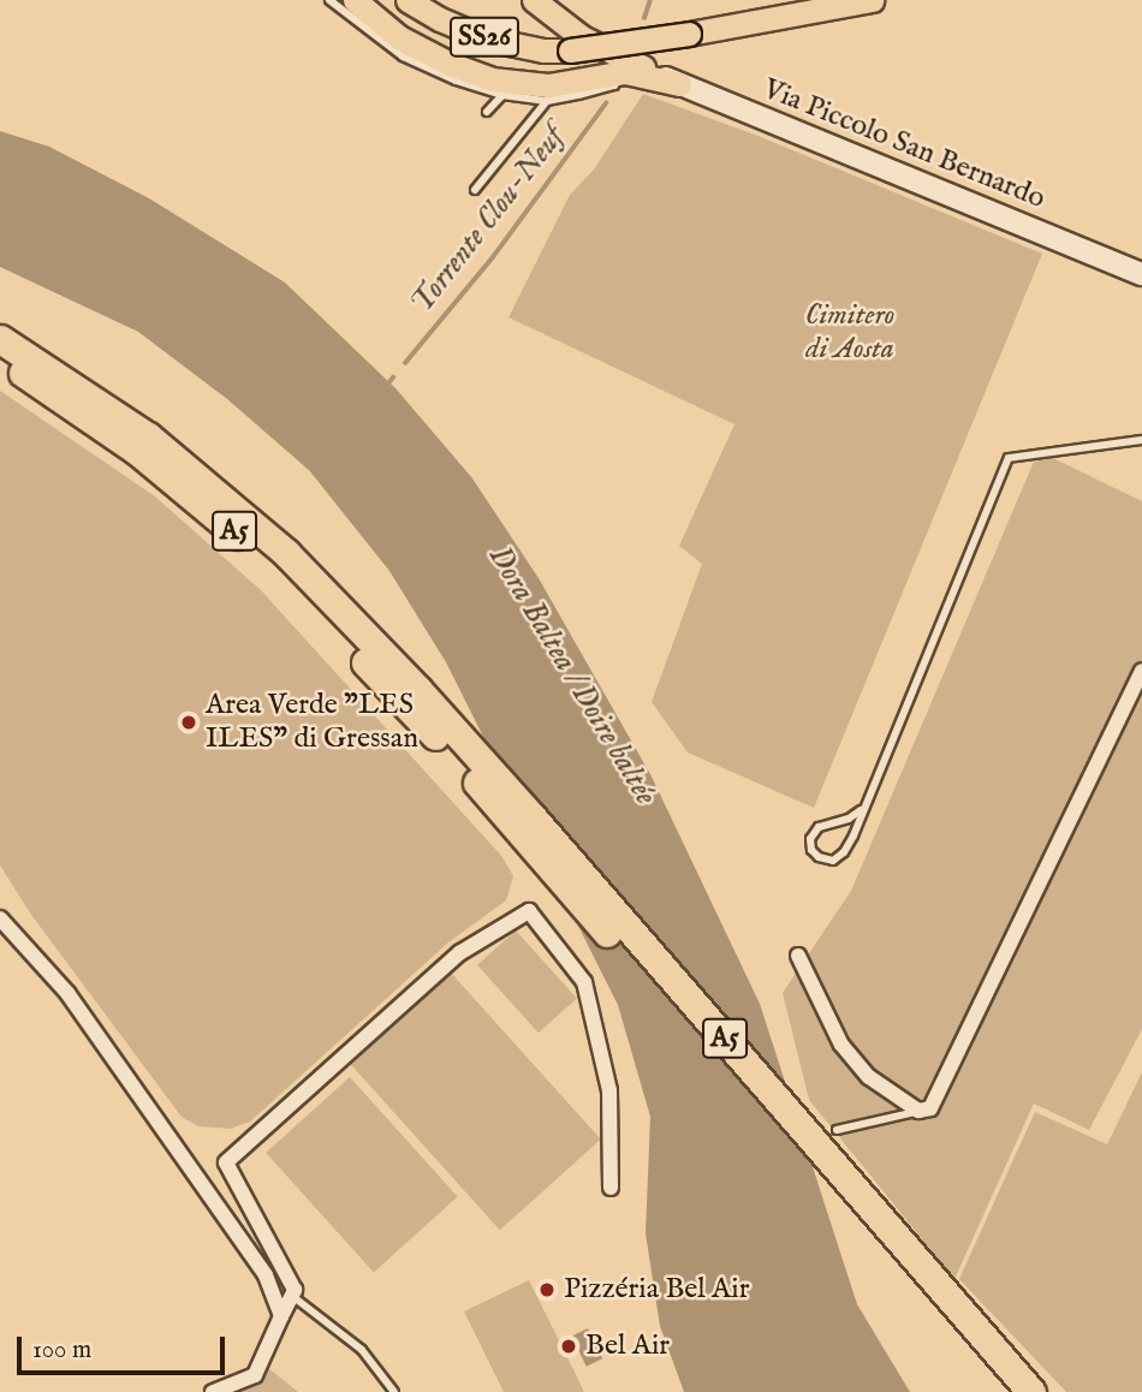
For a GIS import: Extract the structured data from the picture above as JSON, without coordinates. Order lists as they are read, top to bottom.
{
  "streets": {
    "highway": ["A5"],
    "main road": ["SS26"],
    "street": ["Via Piccolo San Bernardo"]
  },
  "water": ["Torrente Clou-Neuf", "Dora Baltea / Doire baltée"],
  "parks": ["Cimitero di Aosta"],
  "places": ["Area Verde \"LES ILES\" di Gressan", "Pizzéria Bel Air", "Bel Air"],
  "scale_bar": "100 m"
}
